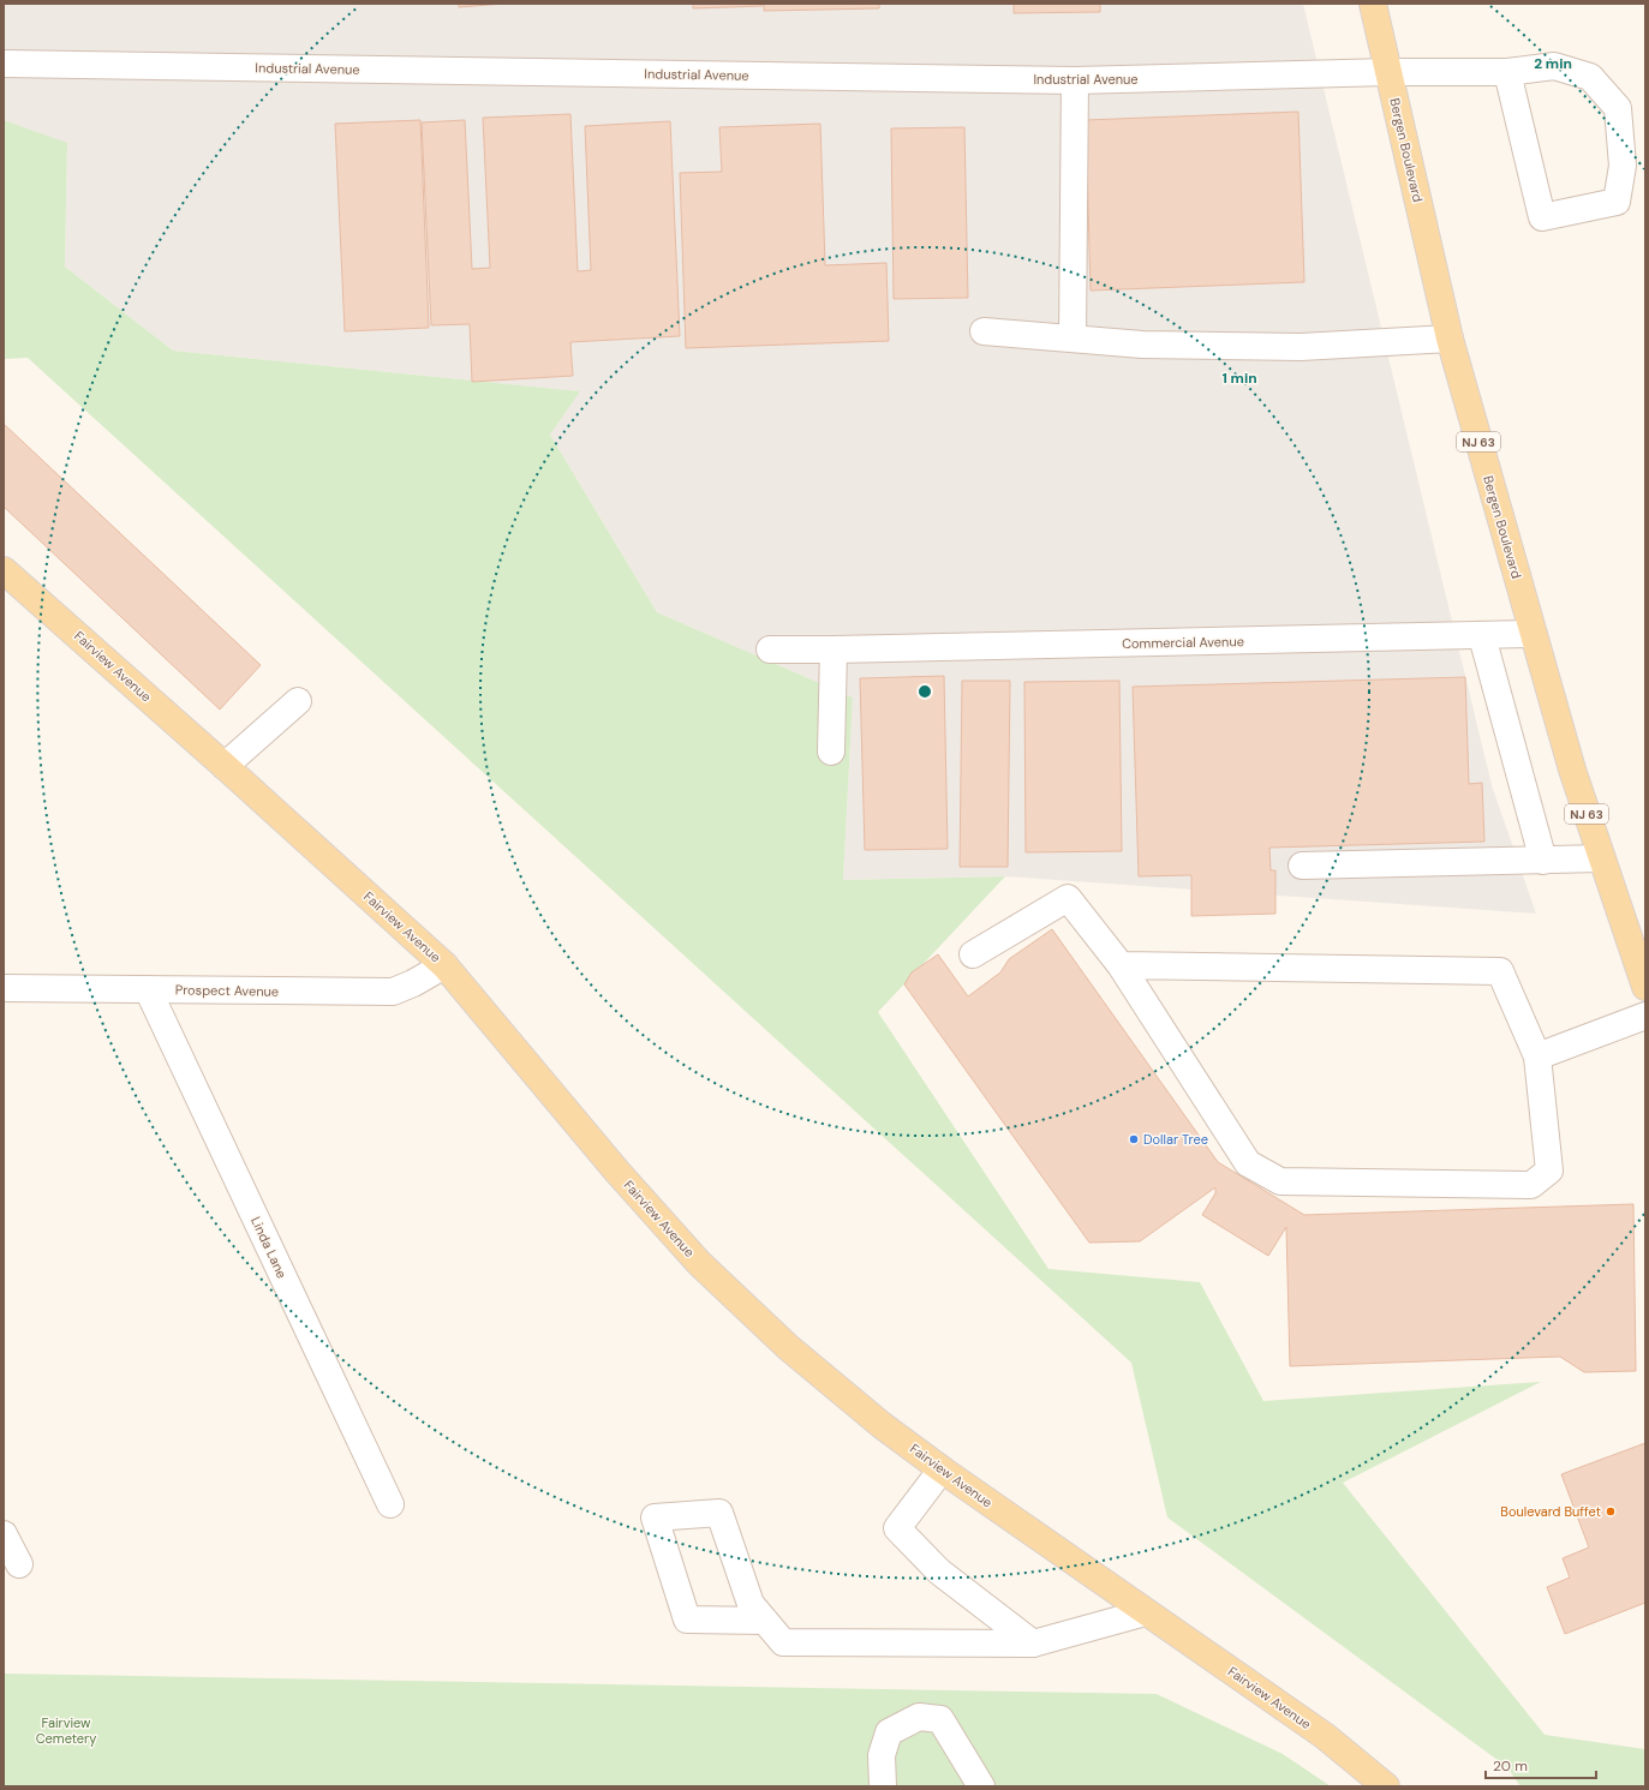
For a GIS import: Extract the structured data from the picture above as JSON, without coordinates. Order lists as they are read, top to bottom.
{
  "streets": {
    "main road": ["Bergen Boulevard", "NJ 63", "Fairview Avenue"],
    "street": [
      "Industrial Avenue",
      "Commercial Avenue",
      "Prospect Avenue",
      "Linda Lane"
    ]
  },
  "crossings": [
    ["Industrial Avenue", "Bergen Boulevard"],
    ["Bergen Boulevard", "Commercial Avenue"],
    ["Fairview Avenue", "Prospect Avenue"],
    ["Prospect Avenue", "Linda Lane"]
  ],
  "parks": ["Fairview Cemetery"],
  "places": ["Dollar Tree", "Boulevard Buffet"],
  "scale_bar": "20 m",
  "rings": ["2 min", "1 min"]
}
